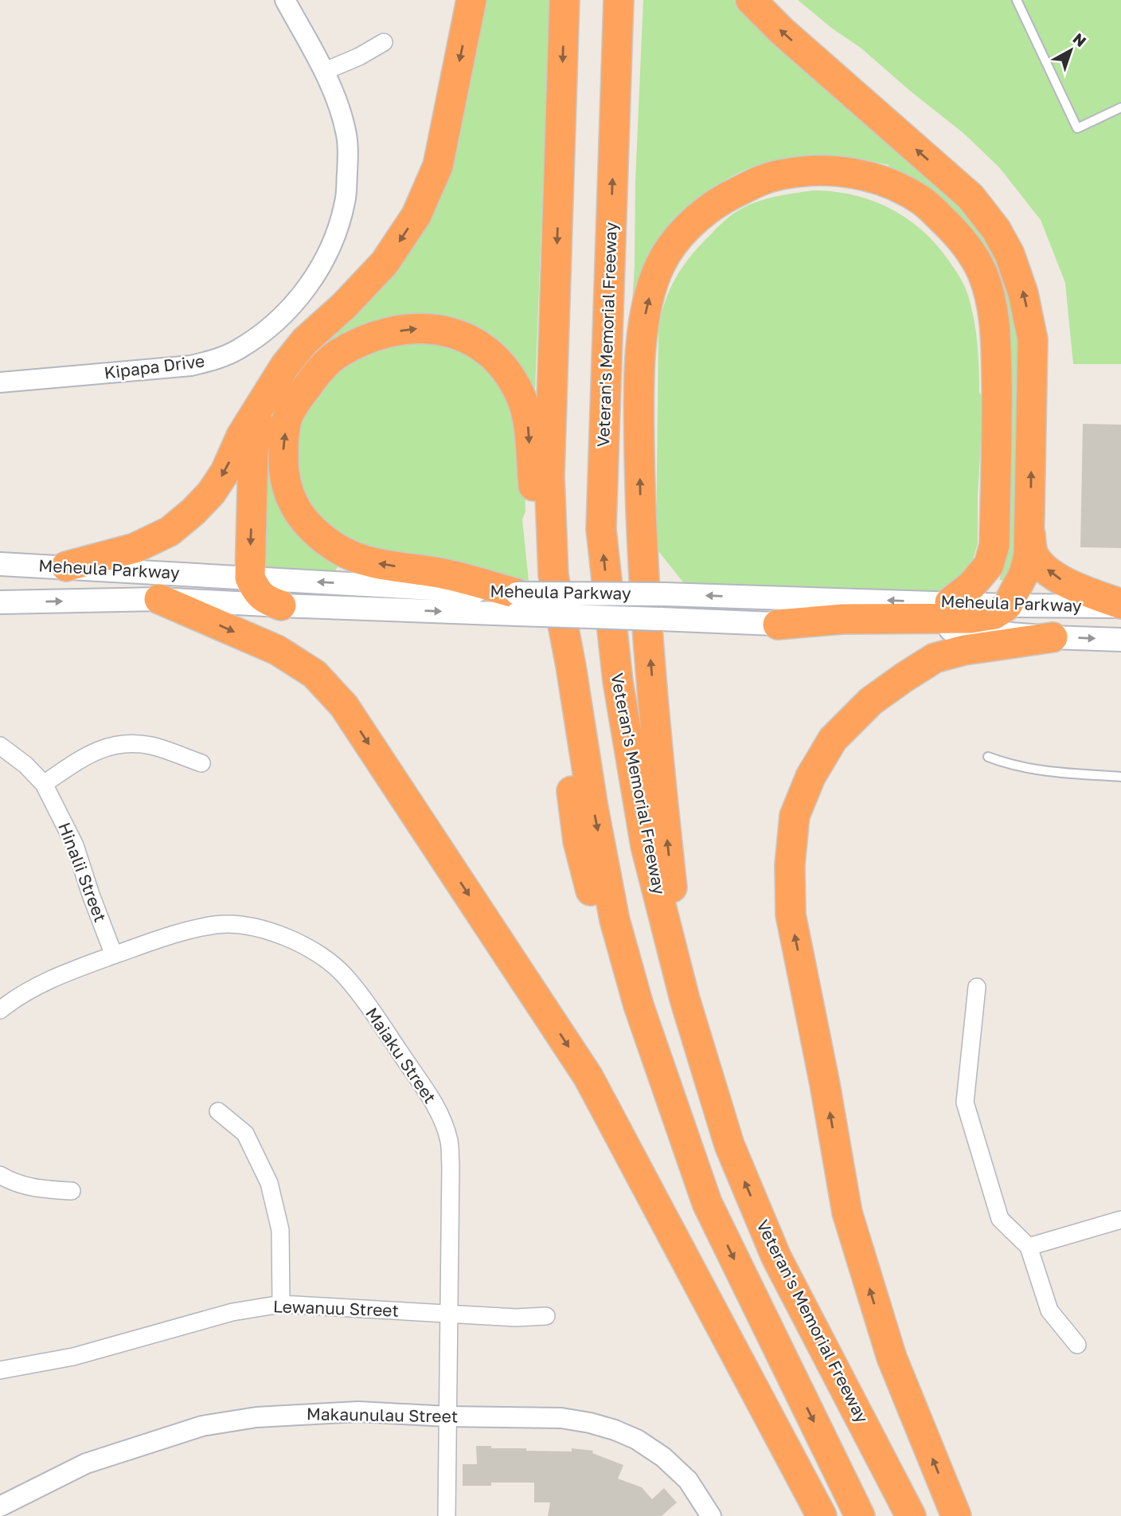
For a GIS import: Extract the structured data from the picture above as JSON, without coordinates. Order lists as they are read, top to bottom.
{
  "streets": {
    "highway": ["Veteran's Memorial Freeway"],
    "main road": ["Meheula Parkway"],
    "street": [
      "Kipapa Drive",
      "Hinalii Street",
      "Maiaku Street",
      "Lewanuu Street",
      "Makaunulau Street"
    ]
  },
  "crossings": [
    ["Hinalii Street", "Maiaku Street"],
    ["Maiaku Street", "Lewanuu Street"],
    ["Maiaku Street", "Makaunulau Street"]
  ],
  "north": "top right"
}
